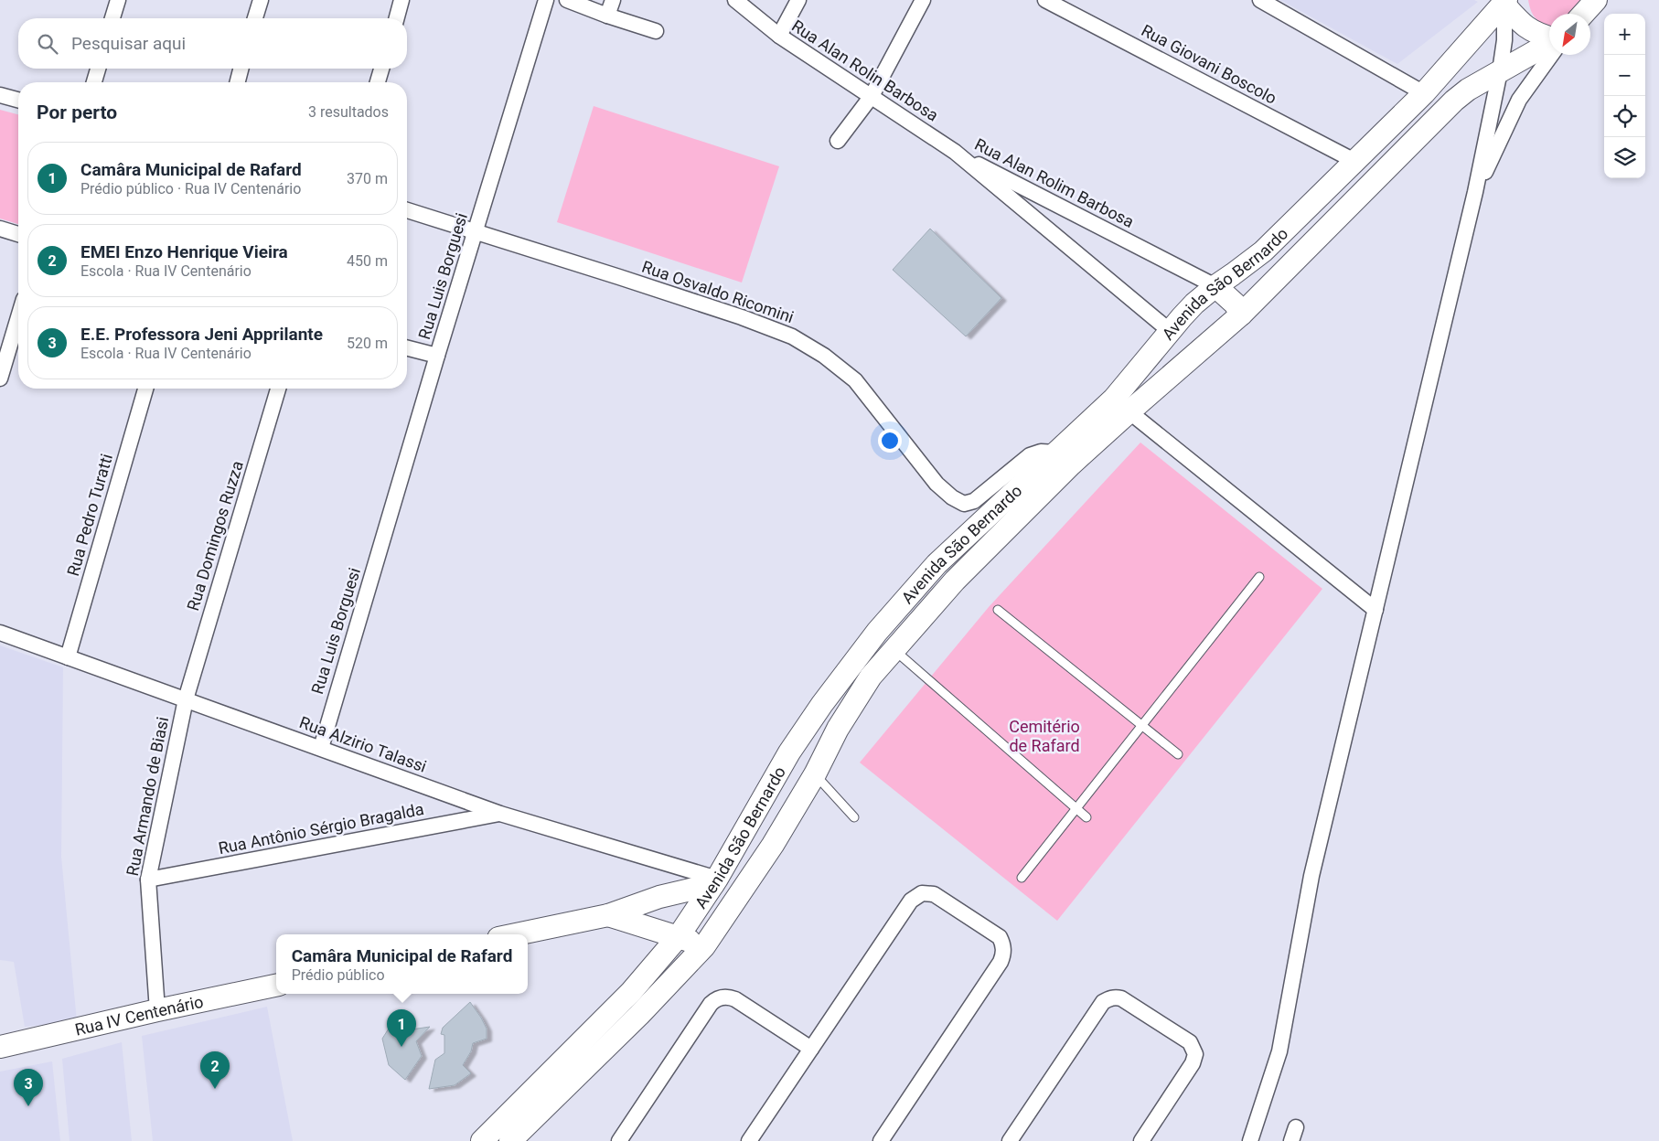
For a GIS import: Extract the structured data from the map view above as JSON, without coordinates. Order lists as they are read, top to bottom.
{
  "streets": {
    "main road": ["Avenida São Bernardo", "Rua IV Centenário"],
    "street": [
      "Rua Giovani Boscolo",
      "Rua Alan Rolin Barbosa",
      "Rua Alan Rolim Barbosa",
      "Rua Luis Borguesi",
      "Rua Osvaldo Ricomini",
      "Rua Pedro Turatti",
      "Rua Domingos Ruzza",
      "Rua Alzirio Talassi",
      "Rua Armando de Biasi",
      "Rua Antônio Sérgio Bragalda"
    ]
  },
  "crossings": [
    ["Rua Giovani Boscolo", "Avenida São Bernardo"],
    ["Rua Alan Rolin Barbosa", "Rua Alan Rolim Barbosa"],
    ["Rua Alan Rolim Barbosa", "Avenida São Bernardo"],
    ["Rua Luis Borguesi", "Rua Osvaldo Ricomini"],
    ["Rua Luis Borguesi", "Rua Alzirio Talassi"],
    ["Avenida São Bernardo", "Rua Osvaldo Ricomini"],
    ["Avenida São Bernardo", "Rua Alzirio Talassi"],
    ["Rua Pedro Turatti", "Rua Alzirio Talassi"],
    ["Rua Domingos Ruzza", "Rua Alzirio Talassi"],
    ["Rua Domingos Ruzza", "Rua Armando de Biasi"],
    ["Rua Alzirio Talassi", "Rua Armando de Biasi"],
    ["Rua Alzirio Talassi", "Rua Antônio Sérgio Bragalda"],
    ["Rua Armando de Biasi", "Rua Antônio Sérgio Bragalda"],
    ["Rua Armando de Biasi", "Rua IV Centenário"]
  ],
  "parks": ["Cemitério de Rafard"],
  "north": "bottom left",
  "page": {
    "map_buttons": ["+", "−"],
    "search": "Pesquisar aqui",
    "heading": ["Por perto", "3 resultados"],
    "list": [
      {
        "mark": "1",
        "name": "Camâra Municipal de Rafard",
        "note": "Prédio público · Rua IV Centenário",
        "value": "370 m"
      },
      {
        "mark": "2",
        "name": "EMEI Enzo Henrique Vieira",
        "note": "Escola · Rua IV Centenário",
        "value": "450 m"
      },
      {
        "mark": "3",
        "name": "E.E. Professora Jeni Apprilante",
        "note": "Escola · Rua IV Centenário",
        "value": "520 m"
      }
    ],
    "popup": ["Camâra Municipal de Rafard", "Prédio público"],
    "pins": ["1", "2", "3"]
  }
}
